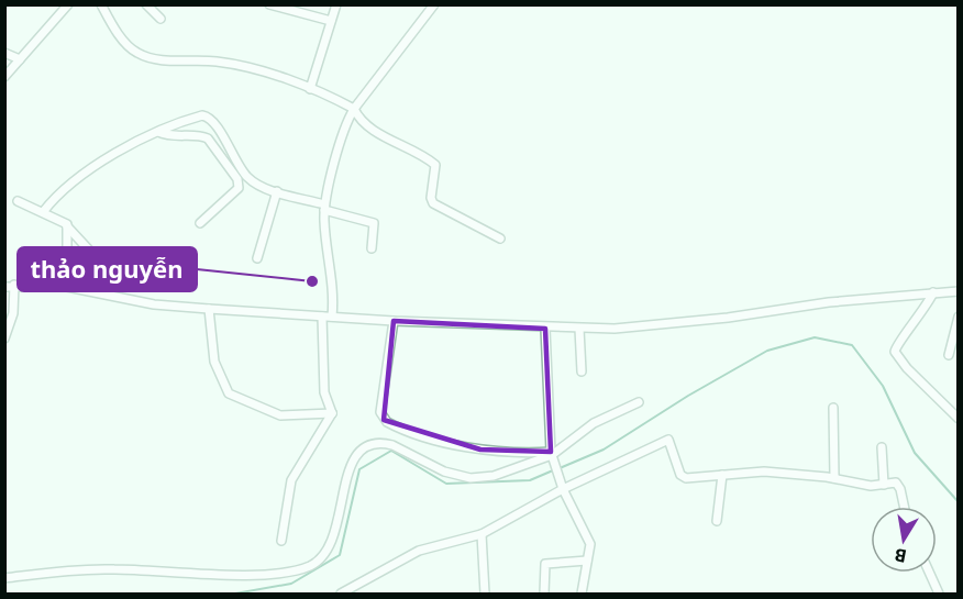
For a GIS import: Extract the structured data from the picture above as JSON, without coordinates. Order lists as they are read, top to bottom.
{
  "places": ["thảo nguyễn"],
  "north": "bottom"
}
